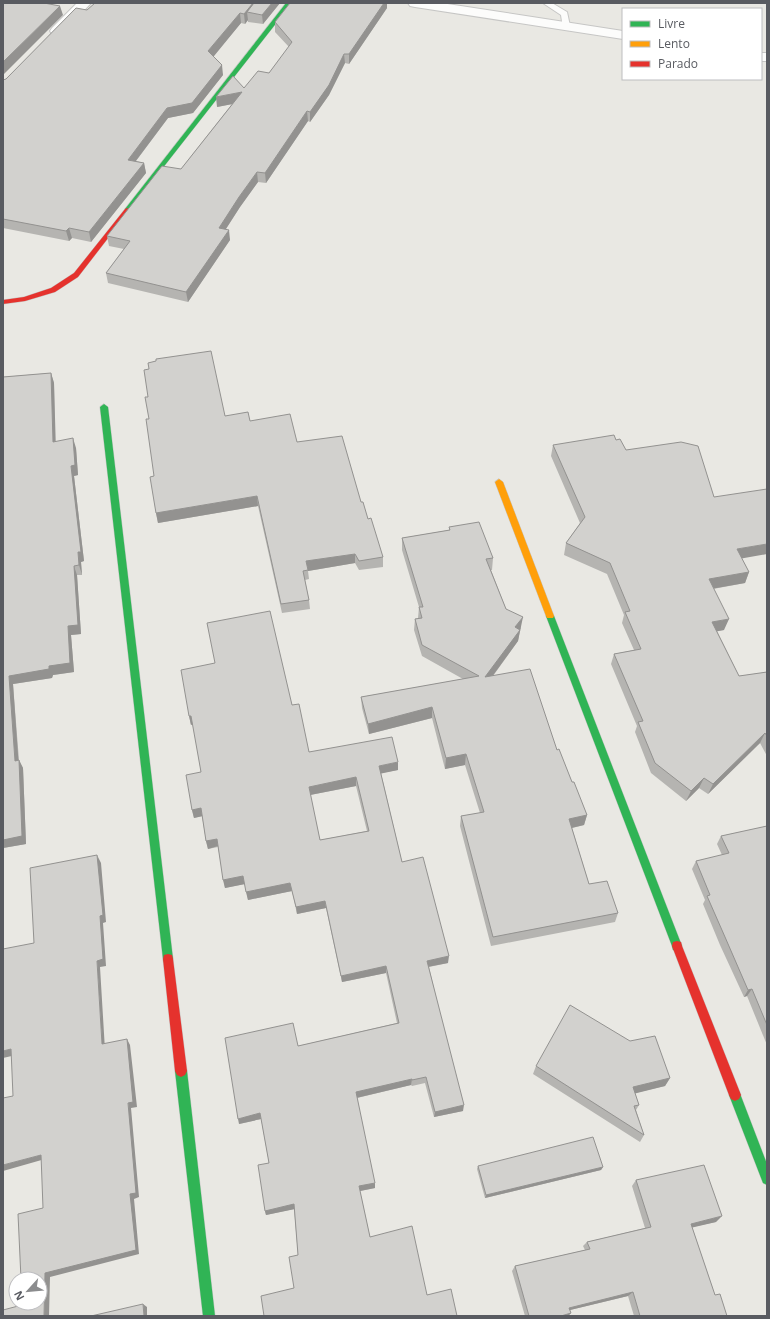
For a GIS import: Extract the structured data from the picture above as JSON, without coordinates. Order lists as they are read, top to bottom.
{
  "legend": ["Livre", "Lento", "Parado"],
  "north": "bottom left"
}
